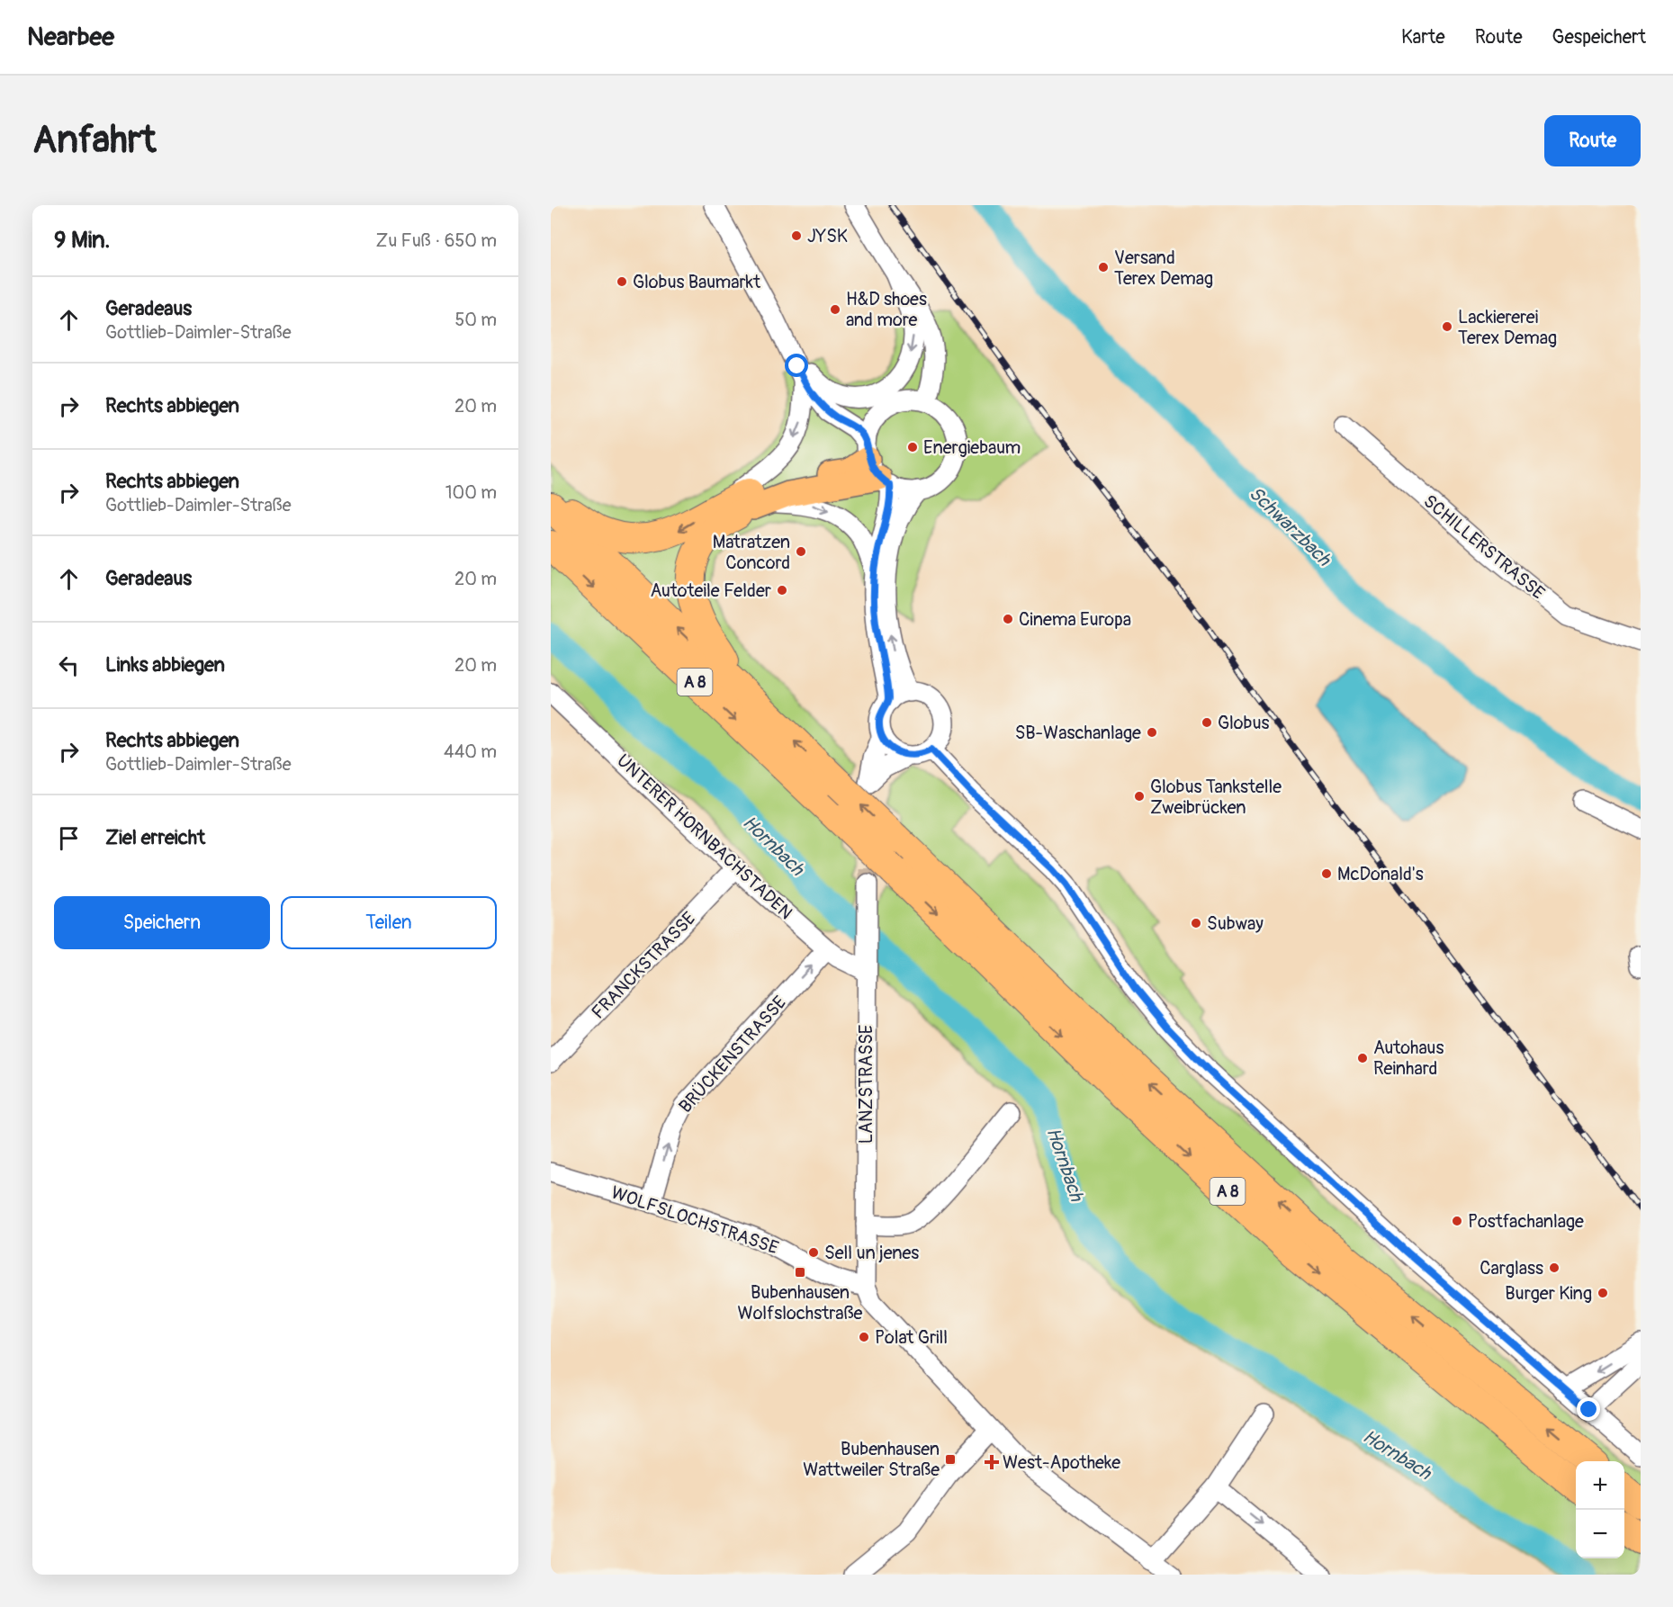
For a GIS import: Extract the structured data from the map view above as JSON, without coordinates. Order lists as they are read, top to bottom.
{
  "streets": {
    "highway": ["A 8"],
    "street": [
      "SCHILLERSTRASSE",
      "UNTERER HORNBACHSTADEN",
      "FRANCKSTRASSE",
      "BRÜCKENSTRASSE",
      "LANZSTRASSE",
      "WOLFSLOCHSTRASSE"
    ]
  },
  "crossings": [
    ["UNTERER HORNBACHSTADEN", "FRANCKSTRASSE"],
    ["UNTERER HORNBACHSTADEN", "BRÜCKENSTRASSE"],
    ["UNTERER HORNBACHSTADEN", "LANZSTRASSE"],
    ["BRÜCKENSTRASSE", "WOLFSLOCHSTRASSE"],
    ["LANZSTRASSE", "WOLFSLOCHSTRASSE"]
  ],
  "one_way": ["BRÜCKENSTRASSE"],
  "water": ["Schwarzbach", "Hornbach"],
  "places": {
    "other": [
      "JYSK",
      "Versand Terex Demag",
      "Globus Baumarkt",
      "H&D shoes and more",
      "Lackiererei Terex Demag",
      "Energiebaum",
      "Matratzen Concord",
      "Autoteile Felder",
      "Cinema Europa",
      "Globus",
      "SB-Waschanlage",
      "Globus Tankstelle Zweibrücken",
      "McDonald's",
      "Subway",
      "Autohaus Reinhard",
      "Postfachanlage",
      "Sell un jenes",
      "Carglass",
      "Burger King",
      "Polat Grill"
    ],
    "transit": ["Bubenhausen Wolfslochstraße", "Bubenhausen Wattweiler Straße"],
    "health": ["West-Apotheke"]
  },
  "page": {
    "header": "Nearbee",
    "nav": ["Karte", "Route", "Gespeichert"],
    "buttons": [
      "Route",
      ["Speichern", "Teilen"]
    ],
    "title": "Anfahrt",
    "heading": ["9 Min.", "Zu Fuß · 650 m"],
    "list": [
      ["Geradeaus", "Gottlieb-Daimler-Straße", "50 m"],
      ["Rechts abbiegen", "20 m"],
      ["Rechts abbiegen", "Gottlieb-Daimler-Straße", "100 m"],
      ["Geradeaus", "20 m"],
      ["Links abbiegen", "20 m"],
      ["Rechts abbiegen", "Gottlieb-Daimler-Straße", "440 m"],
      "Ziel erreicht"
    ],
    "map_buttons": ["+", "−"]
  }
}
